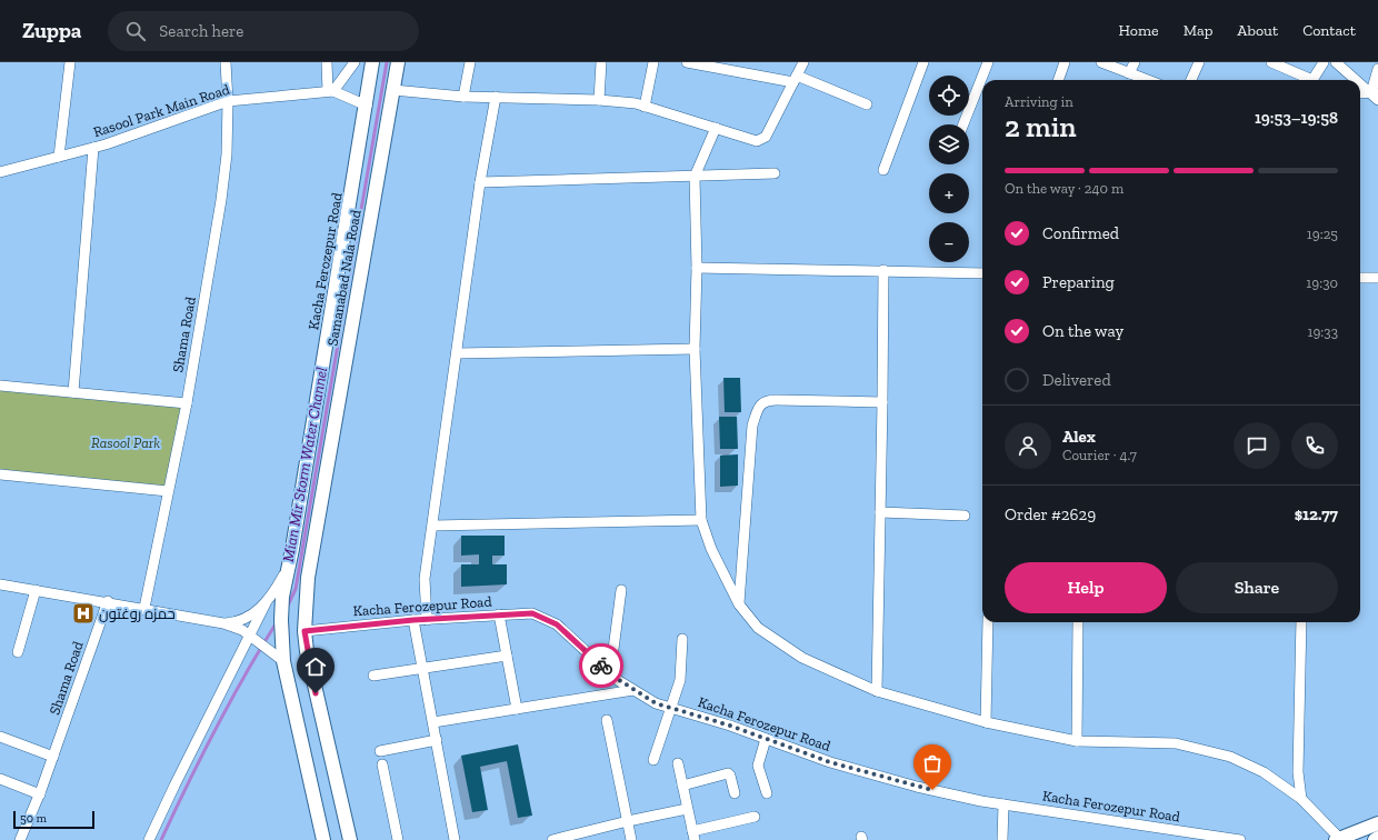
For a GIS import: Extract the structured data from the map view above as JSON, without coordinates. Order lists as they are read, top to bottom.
{
  "streets": {
    "main road": ["Kacha Ferozepur Road", "Samanabad Nala Road"],
    "street": ["Rasool Park Main Road", "Shama Road"]
  },
  "crossings": [
    ["Rasool Park Main Road", "Shama Road"],
    ["Kacha Ferozepur Road", "Samanabad Nala Road"]
  ],
  "water": ["Mian Mir Storm Water Channel"],
  "parks": ["Rasool Park"],
  "places": {
    "hospital": ["حمزه روغتون"]
  },
  "scale_bar": "50 m",
  "page": {
    "header": "Zuppa",
    "search": "Search here",
    "nav": [
      "Home",
      "Map",
      "About",
      "Contact"
    ],
    "map_buttons": ["+", "−"],
    "heading": ["2 min", "Arriving in", "19:53–19:58"],
    "panel": [
      "Alex",
      "Courier · 4.7",
      "Order #2629",
      "$12.77"
    ],
    "bar": "On the way · 240 m",
    "list": [
      ["Confirmed", "19:25"],
      ["Preparing", "19:30"],
      ["On the way", "19:33"],
      "Delivered"
    ],
    "buttons": ["Help", "Share"],
    "scale": "50 m"
  }
}
